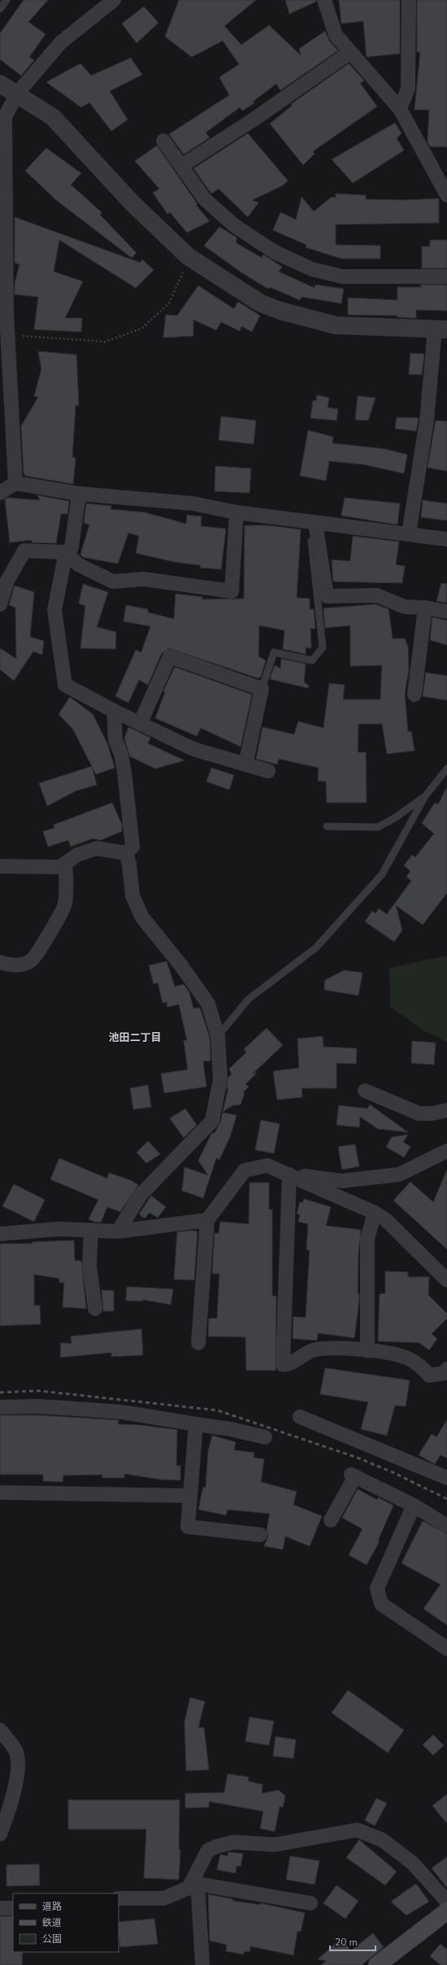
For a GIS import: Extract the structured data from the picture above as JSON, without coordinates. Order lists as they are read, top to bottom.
{
  "districts": ["池田二丁目"],
  "legend": ["道路", "鉄道", "公園"],
  "scale_bar": "20 m"
}
